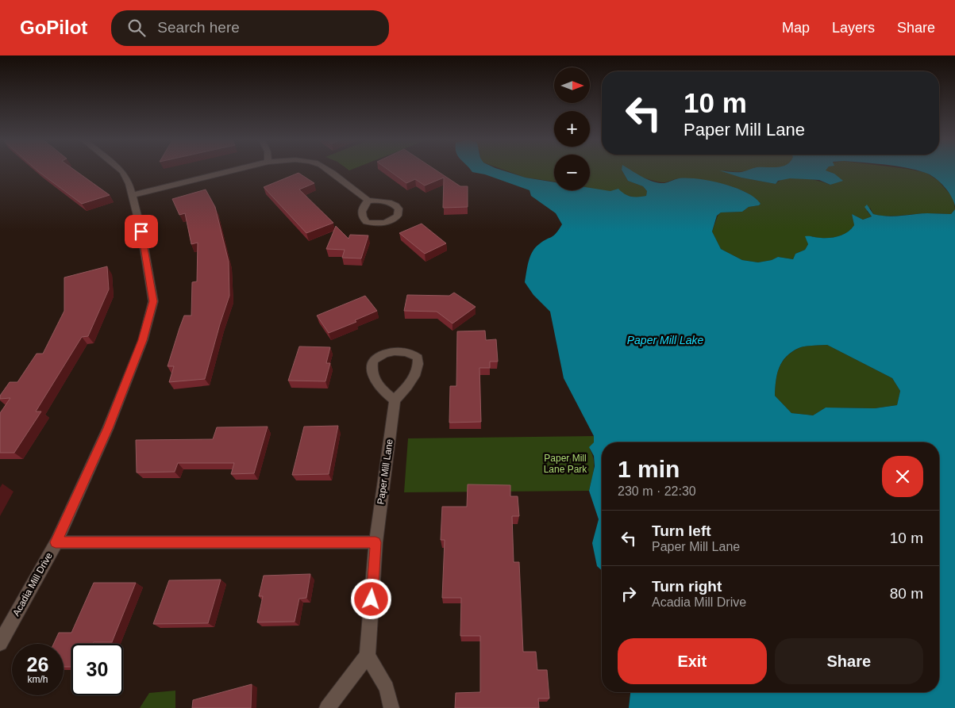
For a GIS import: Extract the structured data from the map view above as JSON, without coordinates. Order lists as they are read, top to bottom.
{
  "streets": {
    "street": ["Paper Mill Lane", "Acadia Mill Drive"]
  },
  "water": ["Paper Mill Lake"],
  "parks": ["Paper Mill Lane Park"],
  "north": "right",
  "page": {
    "header": "GoPilot",
    "search": "Search here",
    "nav": ["Map", "Layers", "Share"],
    "map_buttons": ["+", "−"],
    "turn": ["10 m", "Paper Mill Lane"],
    "heading": ["1 min", "230 m · 22:30"],
    "list": [
      {
        "name": "Turn left",
        "note": "Paper Mill Lane",
        "value": "10 m"
      },
      {
        "name": "Turn right",
        "note": "Acadia Mill Drive",
        "value": "80 m"
      }
    ],
    "buttons": ["Exit", "Share"],
    "speed": "26 km/h",
    "limit": "30"
  }
}
